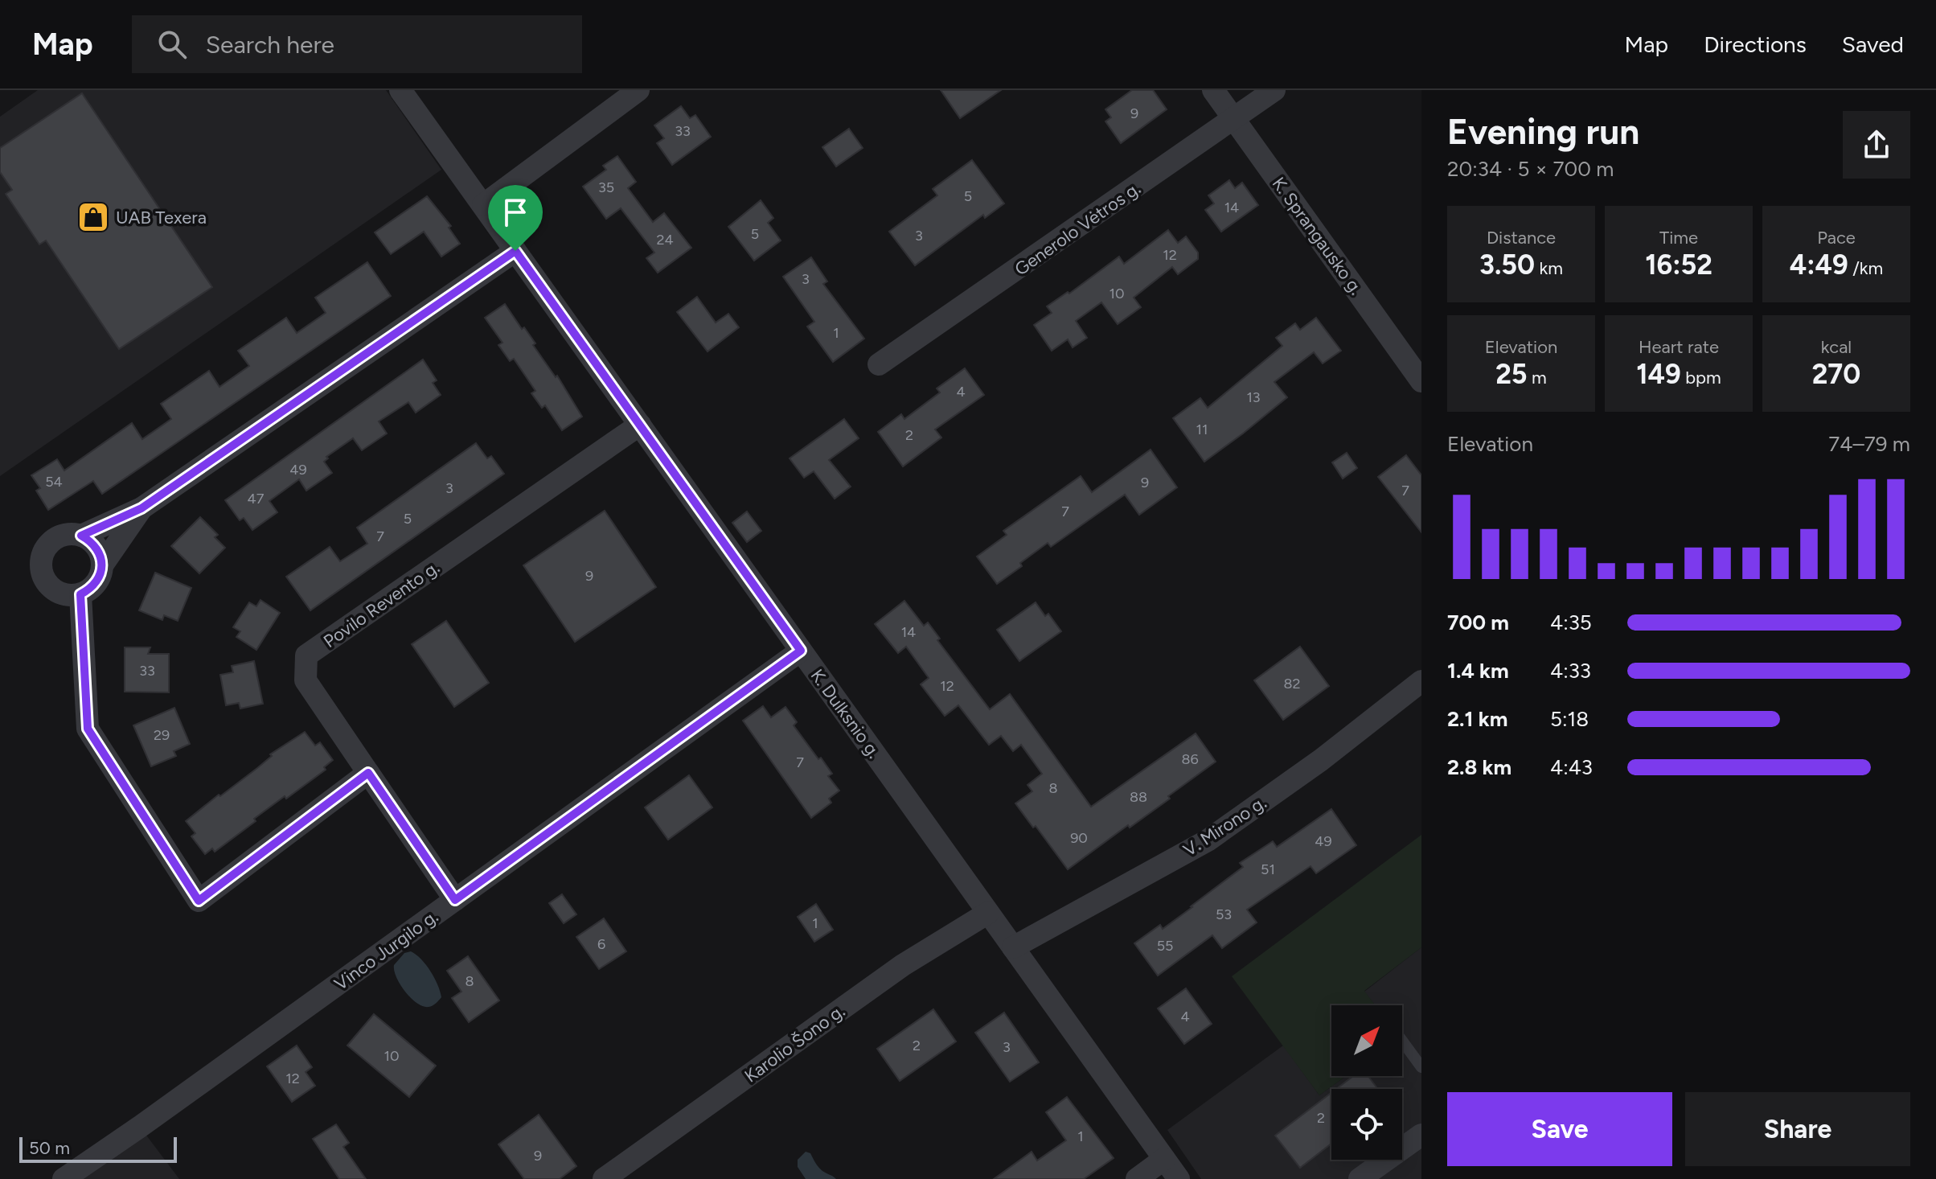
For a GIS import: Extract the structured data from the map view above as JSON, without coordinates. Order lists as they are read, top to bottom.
{
  "streets": {
    "street": [
      "Generolo Vėtros g.",
      "K. Sprangausko g.",
      "Povilo Revento g.",
      "K. Dulksnio g.",
      "V. Mirono g.",
      "Vinco Jurgilo g.",
      "Karolio Šono g."
    ]
  },
  "crossings": [
    ["Generolo Vėtros g.", "K. Sprangausko g."],
    ["Povilo Revento g.", "K. Dulksnio g."],
    ["K. Dulksnio g.", "V. Mirono g."],
    ["K. Dulksnio g.", "Vinco Jurgilo g."],
    ["K. Dulksnio g.", "Karolio Šono g."]
  ],
  "places": {
    "shop": ["UAB Texera"]
  },
  "house_numbers": [
    "9",
    "33",
    "35",
    "5",
    "14",
    "5",
    "3",
    "24",
    "12",
    "3",
    "10",
    "1",
    "4",
    "13",
    "11",
    "2",
    "49",
    "54",
    "9",
    "3",
    "7",
    "47",
    "7",
    "5",
    "7",
    "9",
    "14",
    "33",
    "82",
    "12",
    "29",
    "86",
    "7",
    "8",
    "88",
    "90",
    "49",
    "51",
    "53",
    "1",
    "6",
    "55",
    "8",
    "4",
    "2",
    "3",
    "10",
    "12",
    "2",
    "1",
    "9"
  ],
  "scale_bar": "50 m",
  "north": "top right",
  "page": {
    "header": "Map",
    "search": "Search here",
    "nav": ["Map", "Directions", "Saved"],
    "heading": ["Evening run", "20:34 · 5 × 700 m"],
    "stats": [
      ["Distance", "3.50 km"],
      ["Time", "16:52"],
      ["Pace", "4:49 /km"],
      ["Elevation", "25 m"],
      ["Heart rate", "149 bpm"],
      ["kcal", "270"]
    ],
    "chart": ["Elevation", "74–79 m"],
    "list": [
      {
        "name": "700 m",
        "note": "4:35"
      },
      {
        "name": "1.4 km",
        "note": "4:33"
      },
      {
        "name": "2.1 km",
        "note": "5:18"
      },
      {
        "name": "2.8 km",
        "note": "4:43"
      }
    ],
    "buttons": ["Save", "Share"],
    "scale": "50 m"
  }
}
